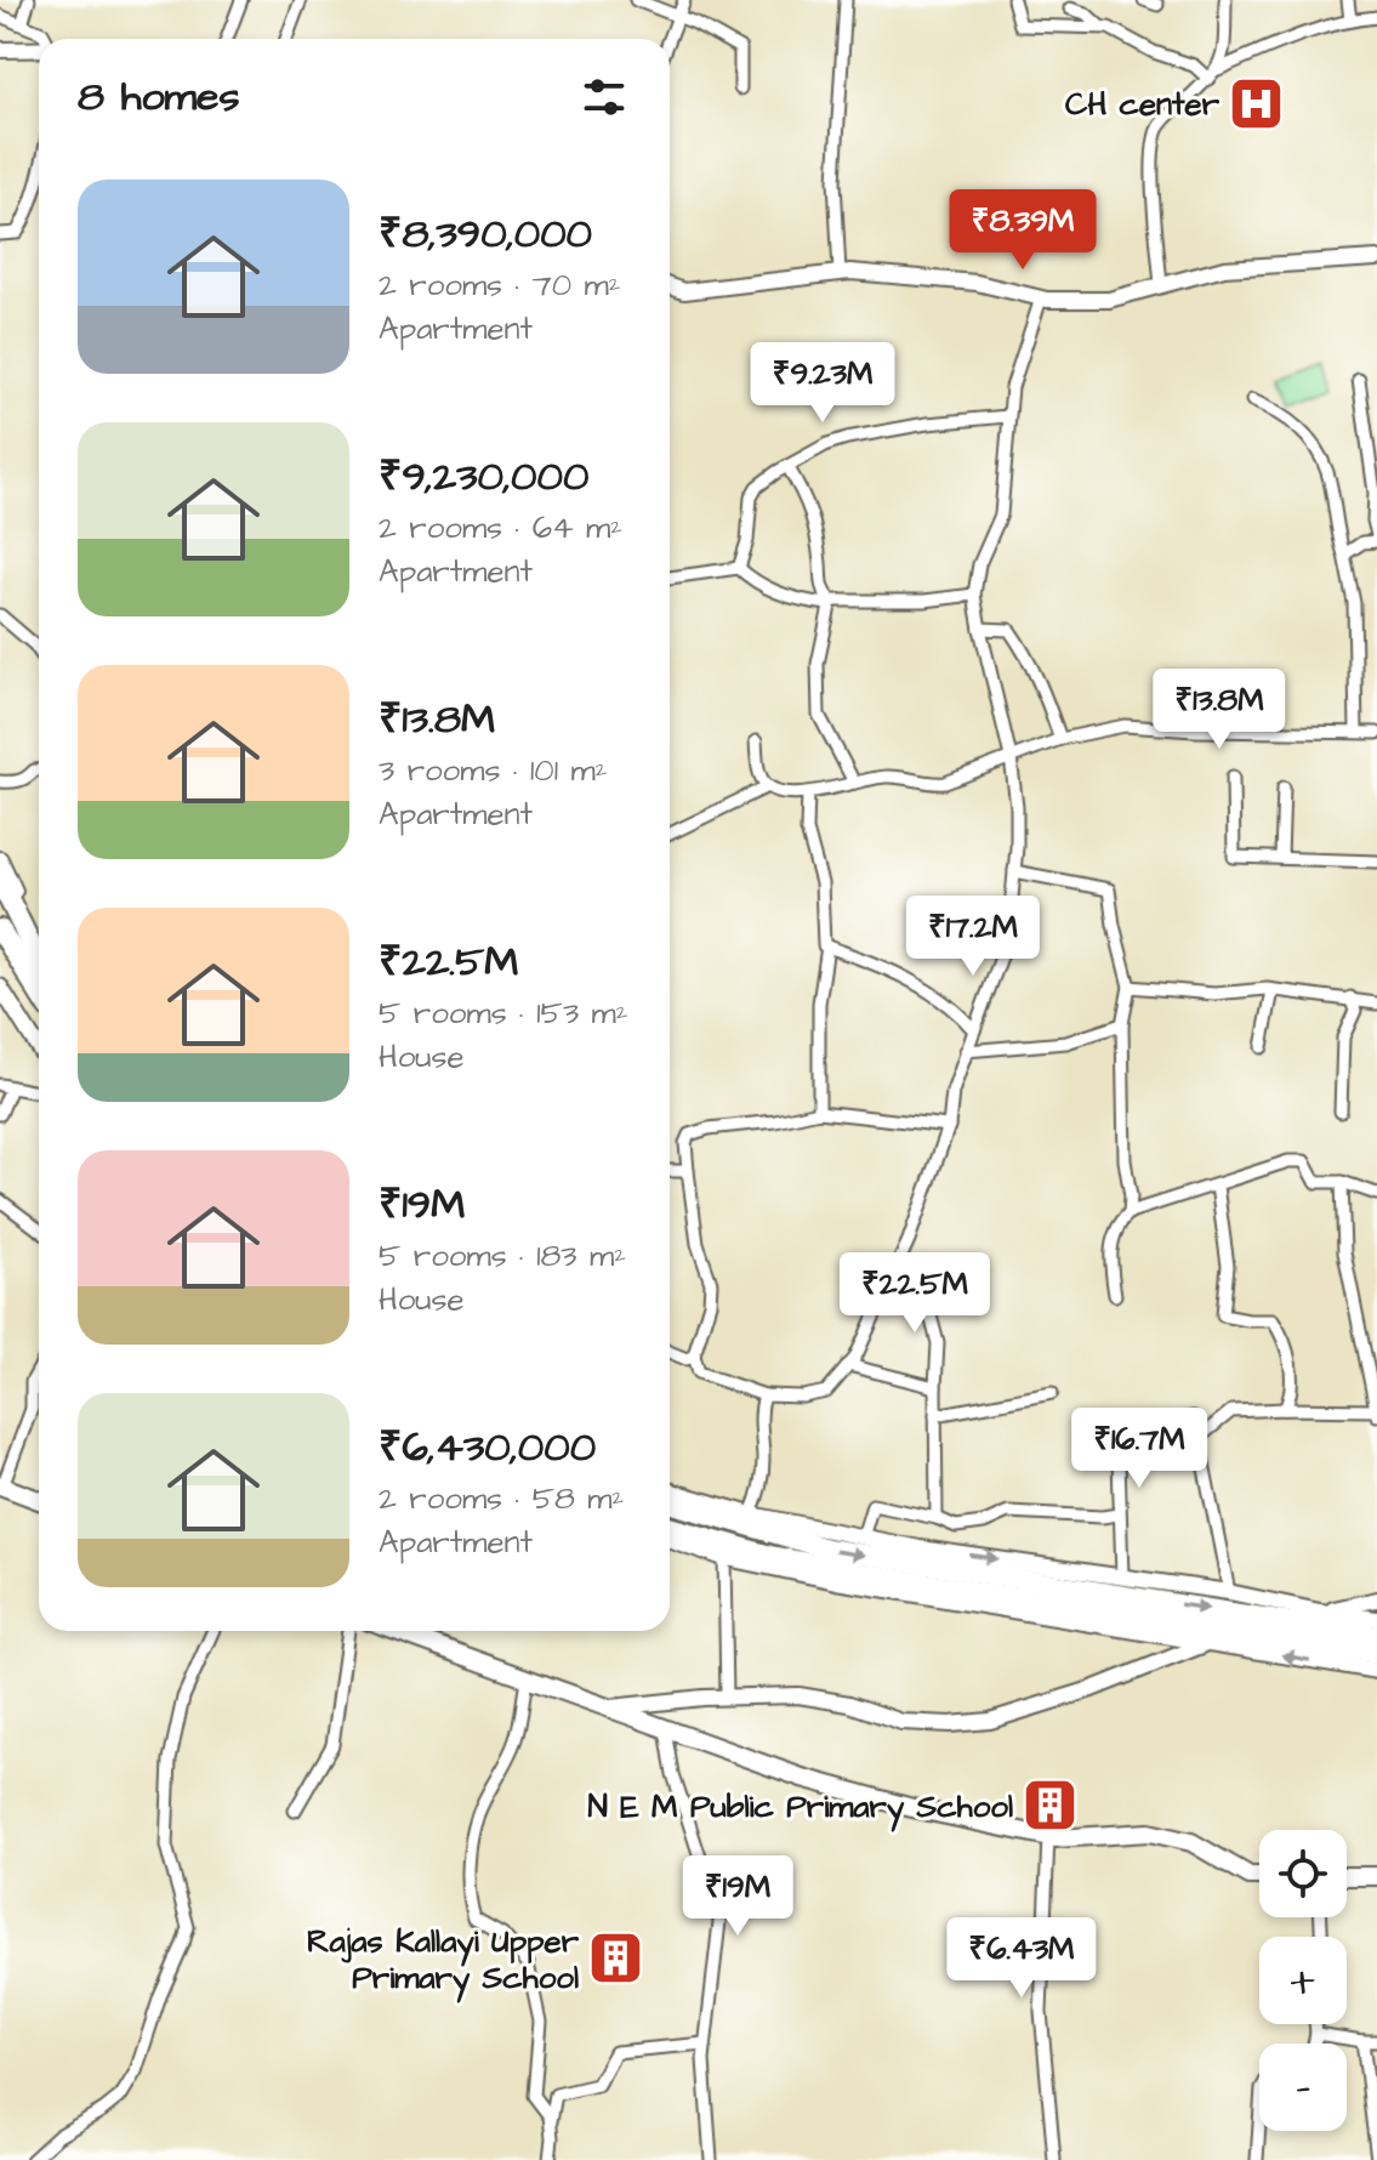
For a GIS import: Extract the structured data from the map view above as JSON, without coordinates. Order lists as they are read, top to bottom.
{
  "places": {
    "hospital": ["CH center"],
    "building": ["N E M Public Primary School", "Rajas Kallayi Upper Primary School"]
  },
  "page": {
    "heading": "8 homes",
    "list": [
      {
        "name": "₹8,390,000",
        "note": "2 rooms · 70 m² · Apartment"
      },
      {
        "name": "₹9,230,000",
        "note": "2 rooms · 64 m² · Apartment"
      },
      {
        "name": "₹13.8M",
        "note": "3 rooms · 101 m² · Apartment"
      },
      {
        "name": "₹22.5M",
        "note": "5 rooms · 153 m² · House"
      },
      {
        "name": "₹19M",
        "note": "5 rooms · 183 m² · House"
      },
      {
        "name": "₹6,430,000",
        "note": "2 rooms · 58 m² · Apartment"
      }
    ],
    "price": [
      "₹8.39M",
      "₹9.23M",
      "₹13.8M",
      "₹17.2M",
      "₹22.5M",
      "₹16.7M",
      "₹19M",
      "₹6.43M"
    ],
    "map_buttons": ["+", "−"]
  }
}
